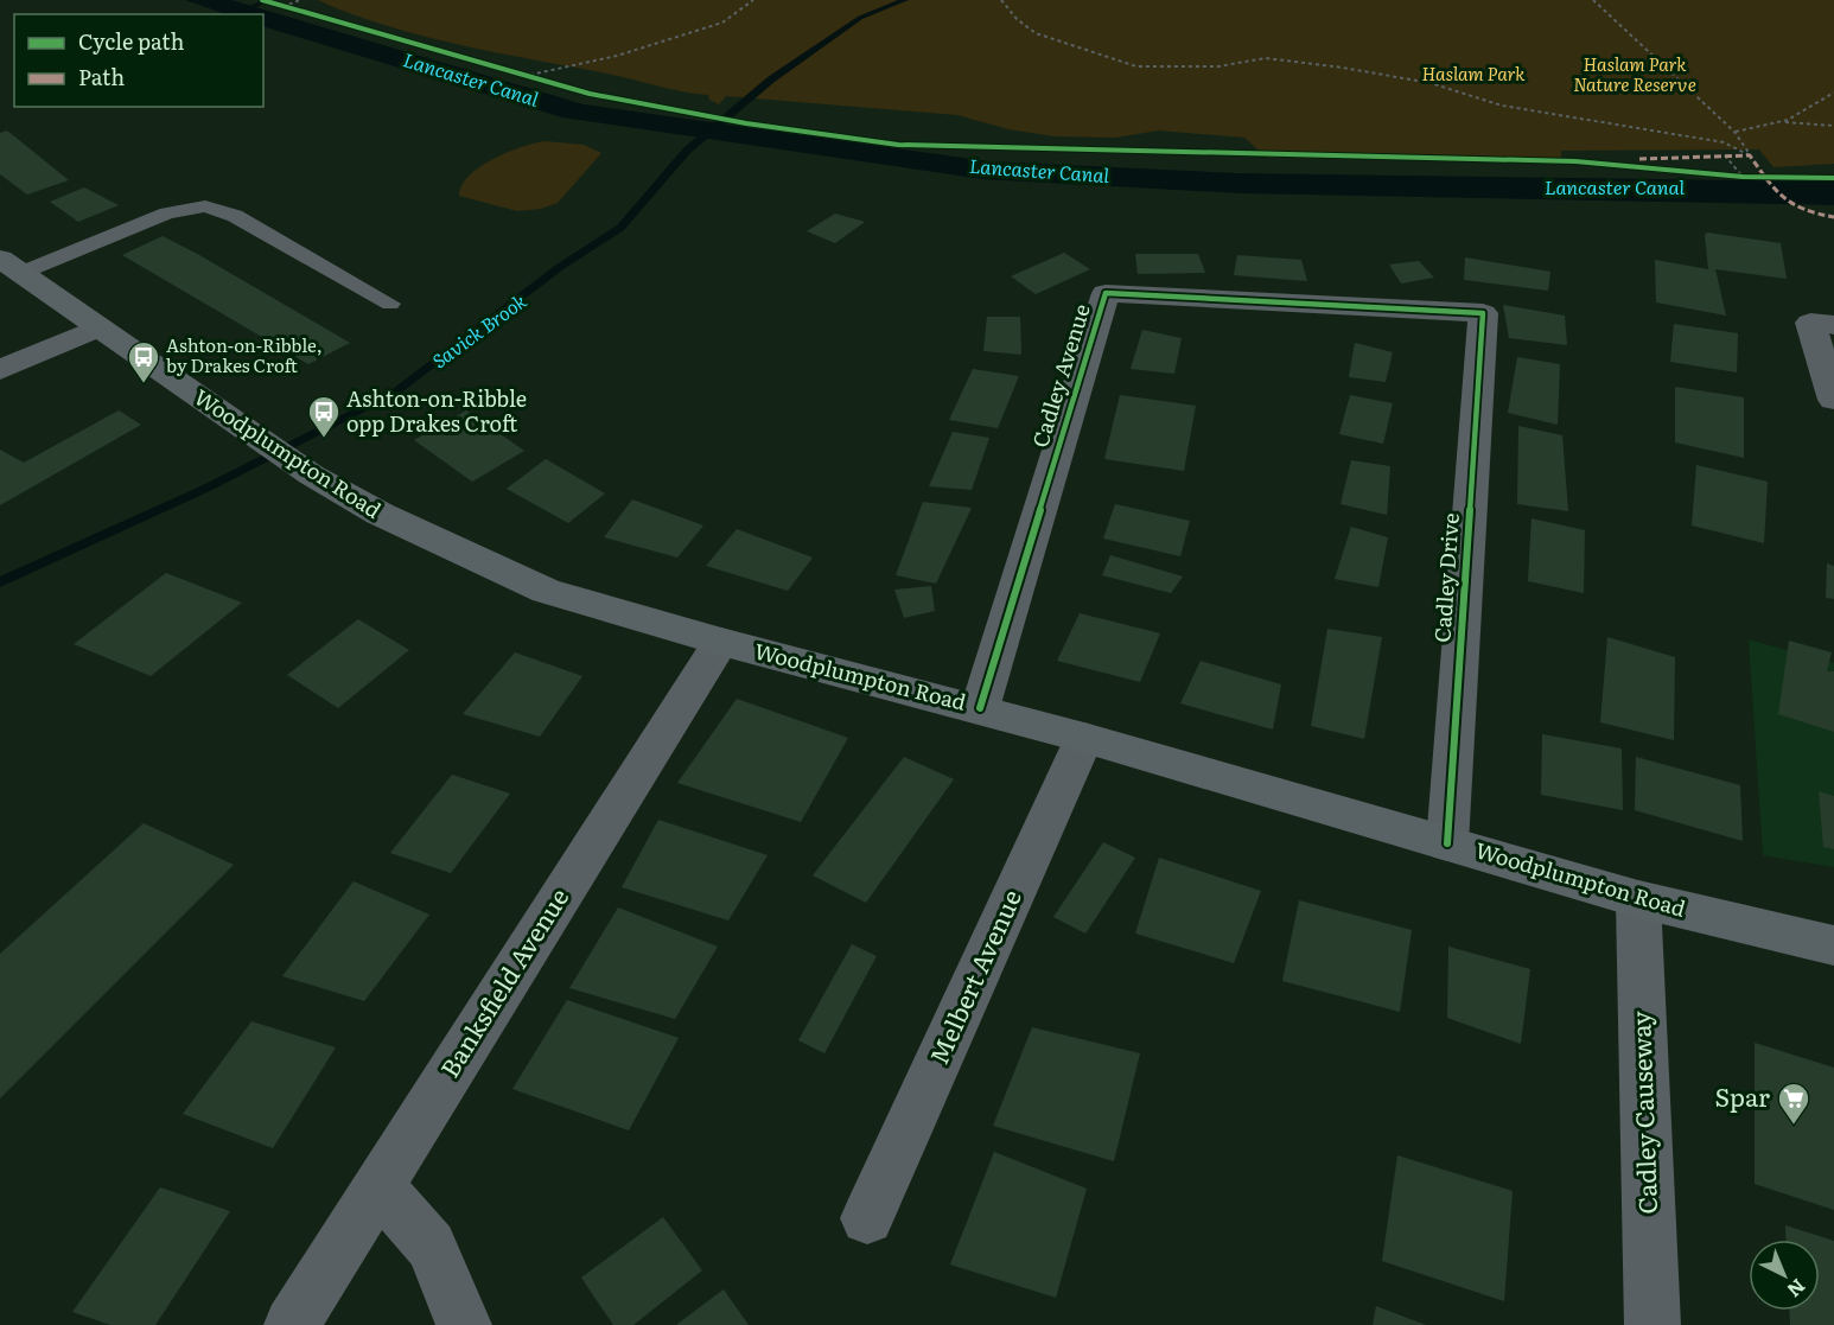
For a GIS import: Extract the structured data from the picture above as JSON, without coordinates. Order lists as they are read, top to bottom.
{
  "streets": {
    "main road": ["Woodplumpton Road"],
    "street": [
      "Cadley Avenue",
      "Cadley Drive",
      "Melbert Avenue",
      "Banksfield Avenue",
      "Cadley Causeway"
    ]
  },
  "crossings": [
    ["Cadley Avenue", "Woodplumpton Road"],
    ["Cadley Avenue", "Cadley Drive"],
    ["Woodplumpton Road", "Cadley Drive"],
    ["Woodplumpton Road", "Melbert Avenue"],
    ["Woodplumpton Road", "Banksfield Avenue"],
    ["Woodplumpton Road", "Cadley Causeway"]
  ],
  "water": ["Lancaster Canal", "Savick Brook"],
  "parks": ["Haslam Park Nature Reserve", "Haslam Park"],
  "places": {
    "bus stop": ["Ashton-on-Ribble, by Drakes Croft", "Ashton-on-Ribble opp Drakes Croft"],
    "supermarket": ["Spar"]
  },
  "legend": ["Cycle path", "Path"],
  "north": "bottom right"
}
